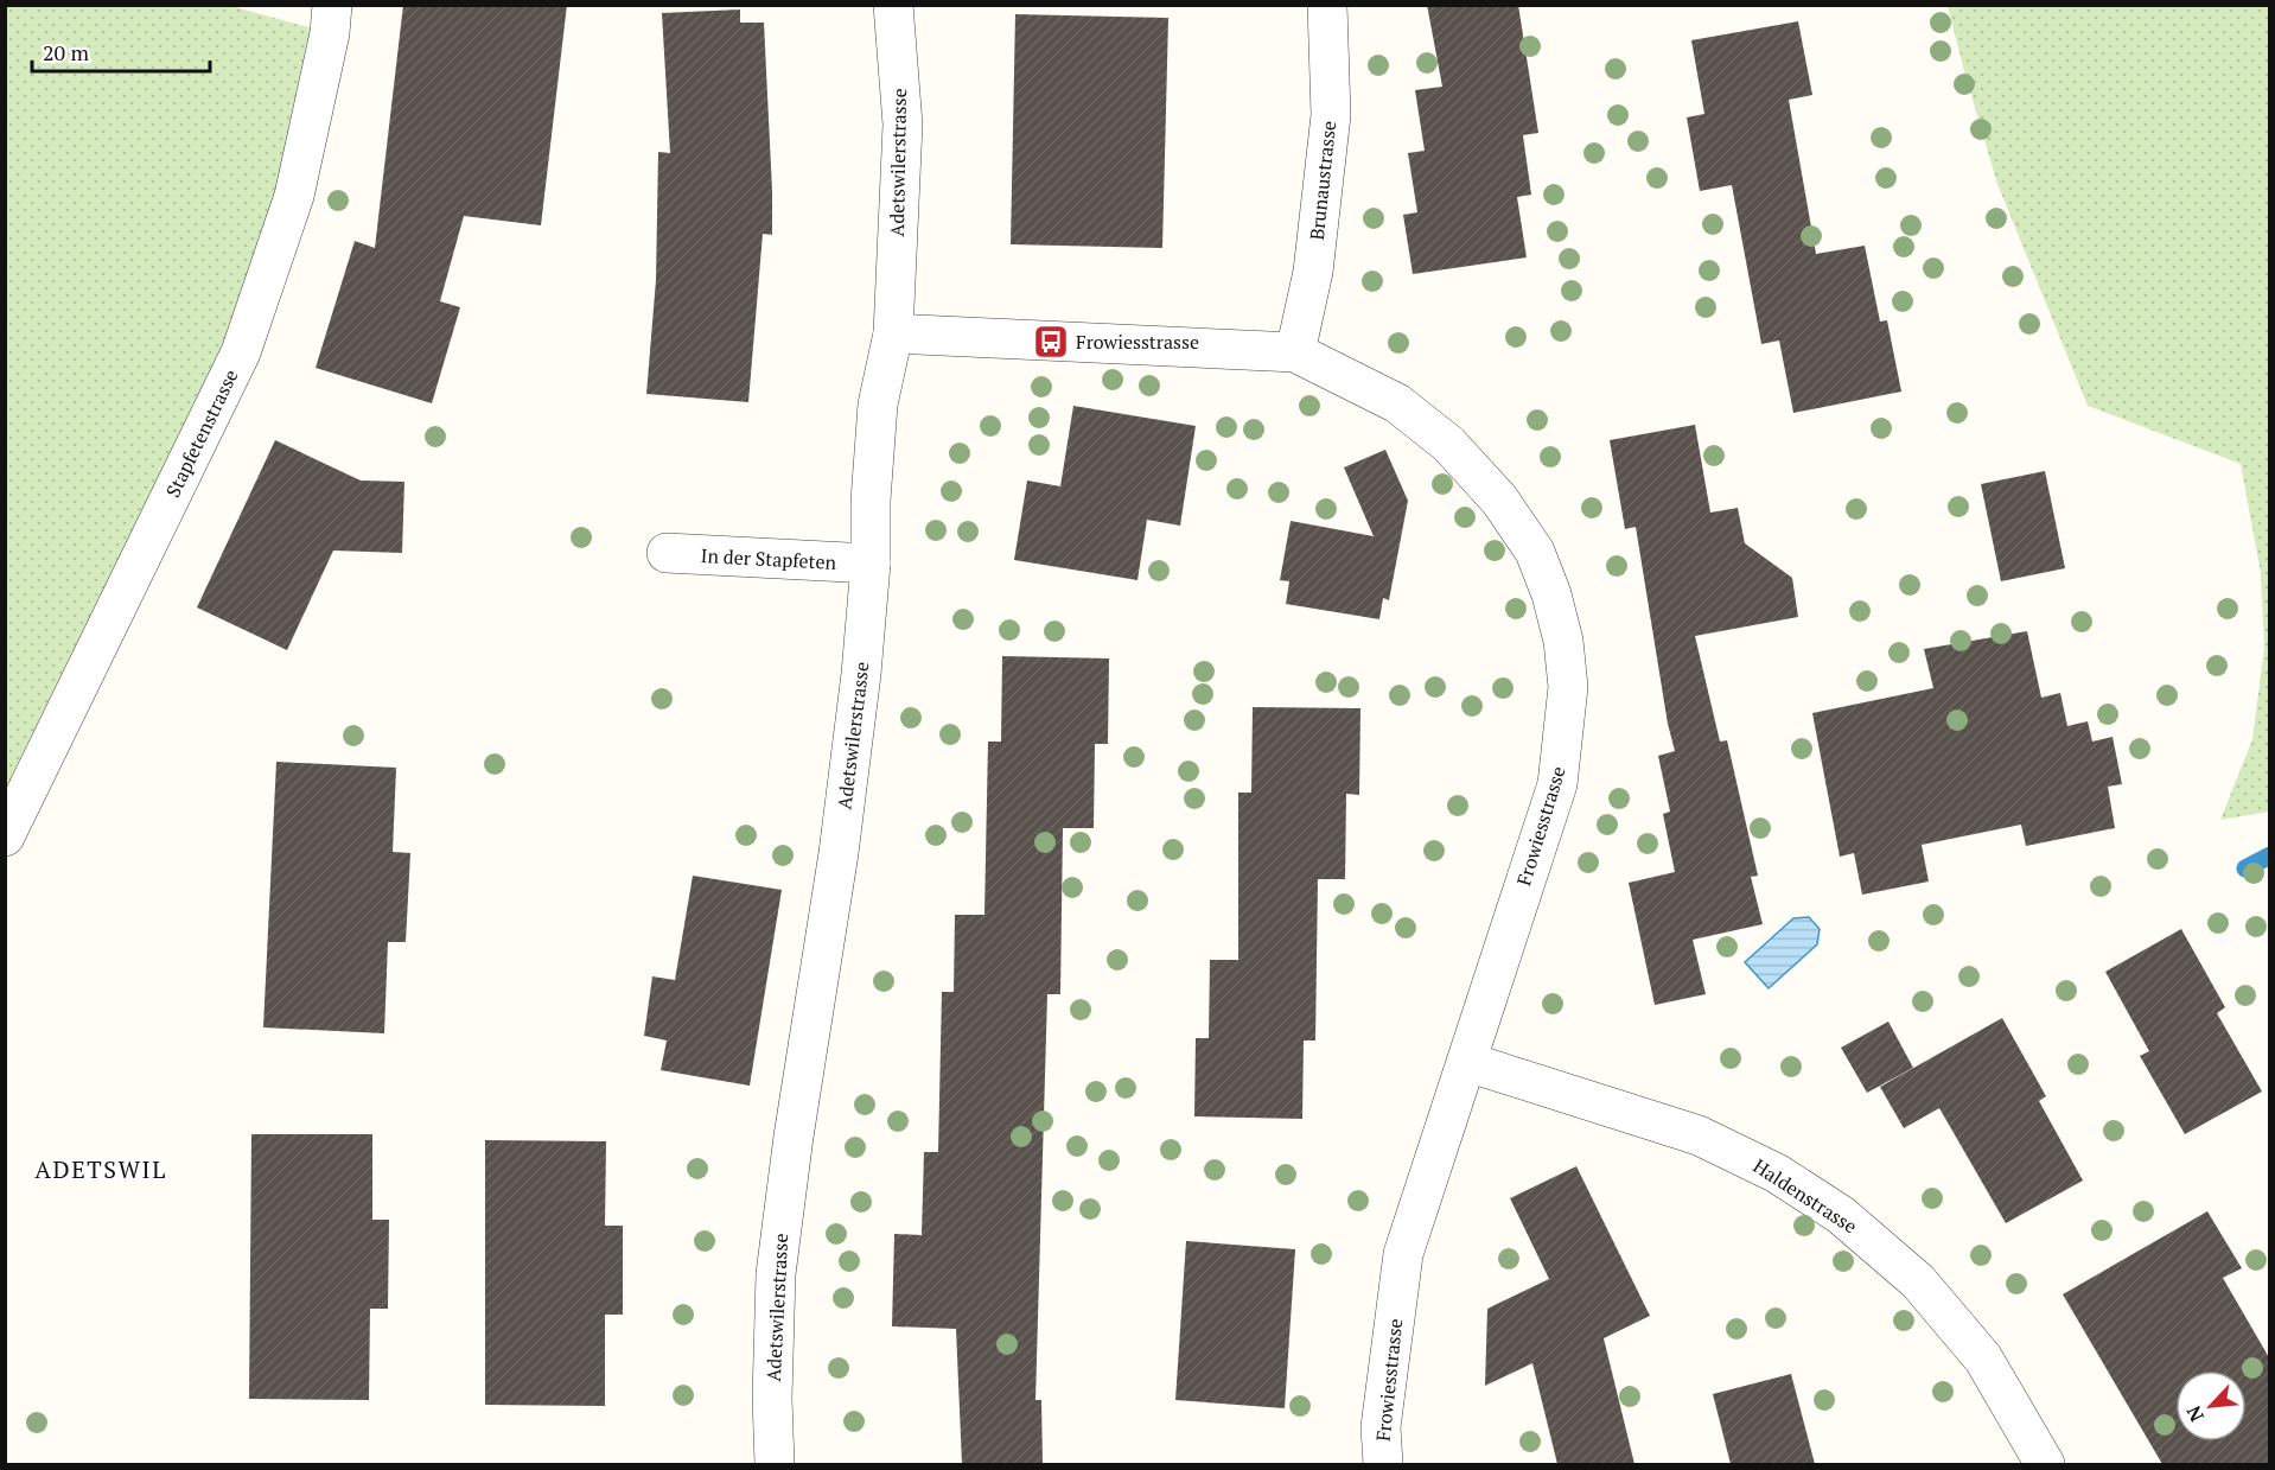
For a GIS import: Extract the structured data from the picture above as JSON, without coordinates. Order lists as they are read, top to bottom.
{
  "streets": {
    "street": [
      "Adetswilerstrasse",
      "Brunaustrasse",
      "Stapfetenstrasse",
      "In der Stapfeten",
      "Frowiesstrasse",
      "Haldenstrasse"
    ]
  },
  "crossings": [
    ["Adetswilerstrasse", "In der Stapfeten"],
    ["Adetswilerstrasse", "Frowiesstrasse"],
    ["Brunaustrasse", "Frowiesstrasse"],
    ["Frowiesstrasse", "Haldenstrasse"]
  ],
  "districts": ["ADETSWIL"],
  "places": {
    "bus stop": ["Frowiesstrasse"]
  },
  "scale_bar": "20 m",
  "north": "bottom left"
}
